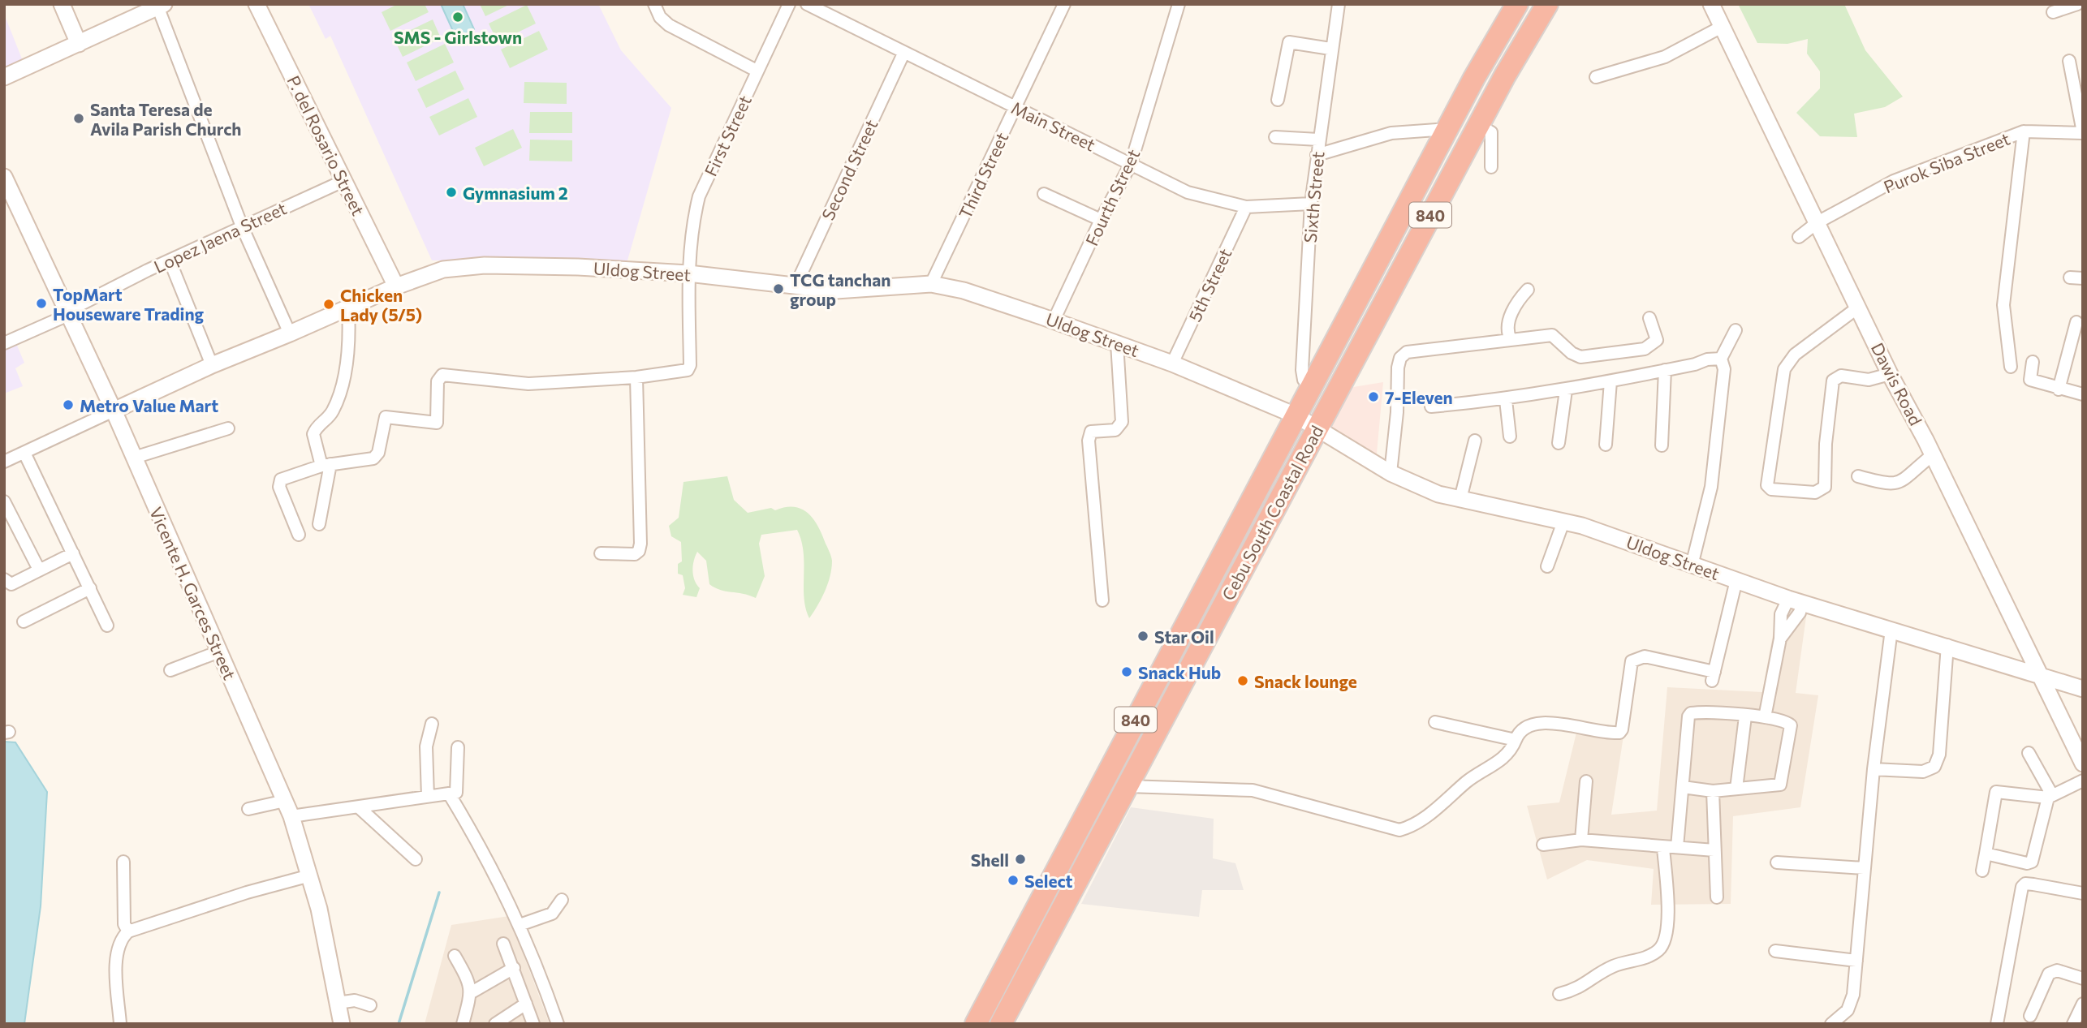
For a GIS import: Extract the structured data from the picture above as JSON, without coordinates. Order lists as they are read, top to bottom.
{
  "streets": {
    "highway": ["840", "Cebu South Coastal Road"],
    "street": [
      "Main Street",
      "First Street",
      "P. del Rosario Street",
      "Purok Siba Street",
      "Second Street",
      "Third Street",
      "Fourth Street",
      "Sixth Street",
      "Lopez Jaena Street",
      "Uldog Street",
      "5th Street",
      "Dawis Road",
      "Vicente H. Garces Street"
    ]
  },
  "crossings": [
    ["Main Street", "Second Street"],
    ["Main Street", "Third Street"],
    ["Main Street", "Fourth Street"],
    ["Main Street", "Sixth Street"],
    ["Main Street", "5th Street"],
    ["First Street", "Uldog Street"],
    ["P. del Rosario Street", "Lopez Jaena Street"],
    ["P. del Rosario Street", "Uldog Street"],
    ["Purok Siba Street", "Dawis Road"],
    ["Second Street", "Uldog Street"],
    ["Third Street", "Uldog Street"],
    ["Fourth Street", "Uldog Street"],
    ["Sixth Street", "Cebu South Coastal Road"],
    ["Lopez Jaena Street", "Vicente H. Garces Street"],
    ["Uldog Street", "5th Street"],
    ["Uldog Street", "Dawis Road"],
    ["Uldog Street", "Cebu South Coastal Road"],
    ["Uldog Street", "Vicente H. Garces Street"]
  ],
  "places": [
    "SMS - Girlstown",
    "Santa Teresa de Avila Parish Church",
    "Gymnasium 2",
    "TCG tanchan group",
    "TopMart Houseware Trading",
    "Chicken Lady (5/5)",
    "7-Eleven",
    "Metro Value Mart",
    "Star Oil",
    "Snack Hub",
    "Snack lounge",
    "Shell",
    "Select"
  ]
}
